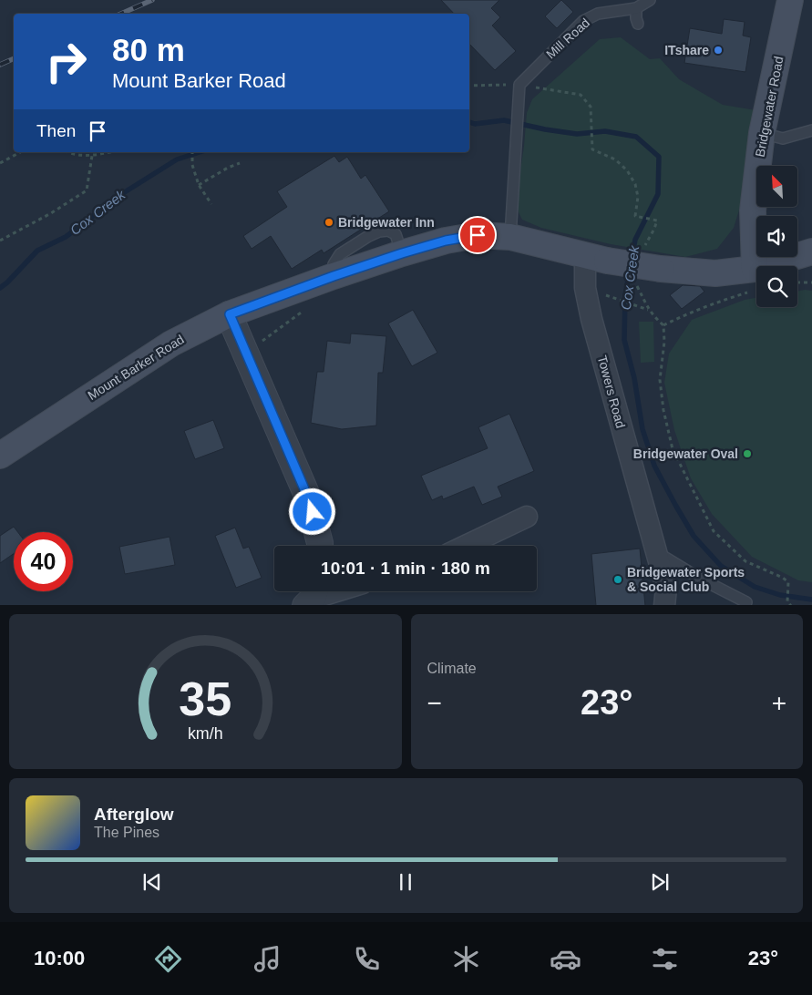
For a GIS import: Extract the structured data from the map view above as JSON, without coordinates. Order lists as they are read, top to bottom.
{
  "streets": {
    "main road": ["Bridgewater Road", "Mount Barker Road"],
    "street": ["Towers Road"],
    "lane": ["Mill Road"]
  },
  "crossings": [
    ["Bridgewater Road", "Mount Barker Road"],
    ["Mount Barker Road", "Towers Road"]
  ],
  "water": ["Cox Creek"],
  "places": [
    "ITshare",
    "Bridgewater Inn",
    "Bridgewater Oval",
    "Bridgewater Sports & Social Club"
  ],
  "north": "top left",
  "page": {
    "turn": ["80 m", "Mount Barker Road"],
    "then": "Then",
    "limit": "40",
    "trip": "10:01 · 1 min · 180 m",
    "tile": "Climate",
    "heat": ["−", "23°", "+"],
    "song": ["Afterglow", "The Pines"],
    "tabs": ["10:00", "23°"],
    "gauge": ["35", "km/h"]
  }
}
